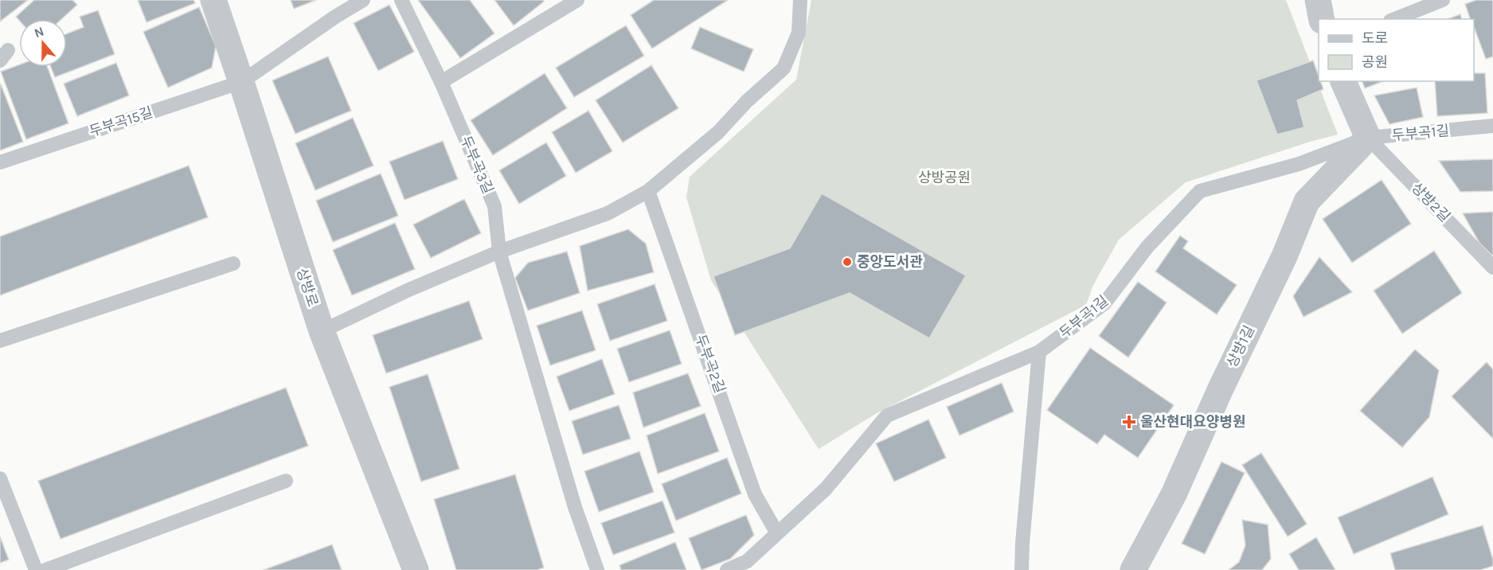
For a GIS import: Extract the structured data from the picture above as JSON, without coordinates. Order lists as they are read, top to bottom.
{
  "streets": {
    "street": ["상방로", "상방1길"],
    "lane": [
      "두부곡15길",
      "두부곡1길",
      "두부곡3길",
      "상방2길",
      "두부곡2길"
    ]
  },
  "crossings": [
    ["두부곡15길", "상방로"],
    ["두부곡1길", "상방2길"],
    ["두부곡1길", "상방1길"],
    ["두부곡1길", "두부곡2길"],
    ["상방2길", "상방1길"]
  ],
  "parks": ["상방공원"],
  "places": {
    "other": ["중앙도서관"],
    "health": ["울산현대요양병원"]
  },
  "legend": ["도로", "공원"],
  "north": "top"
}
